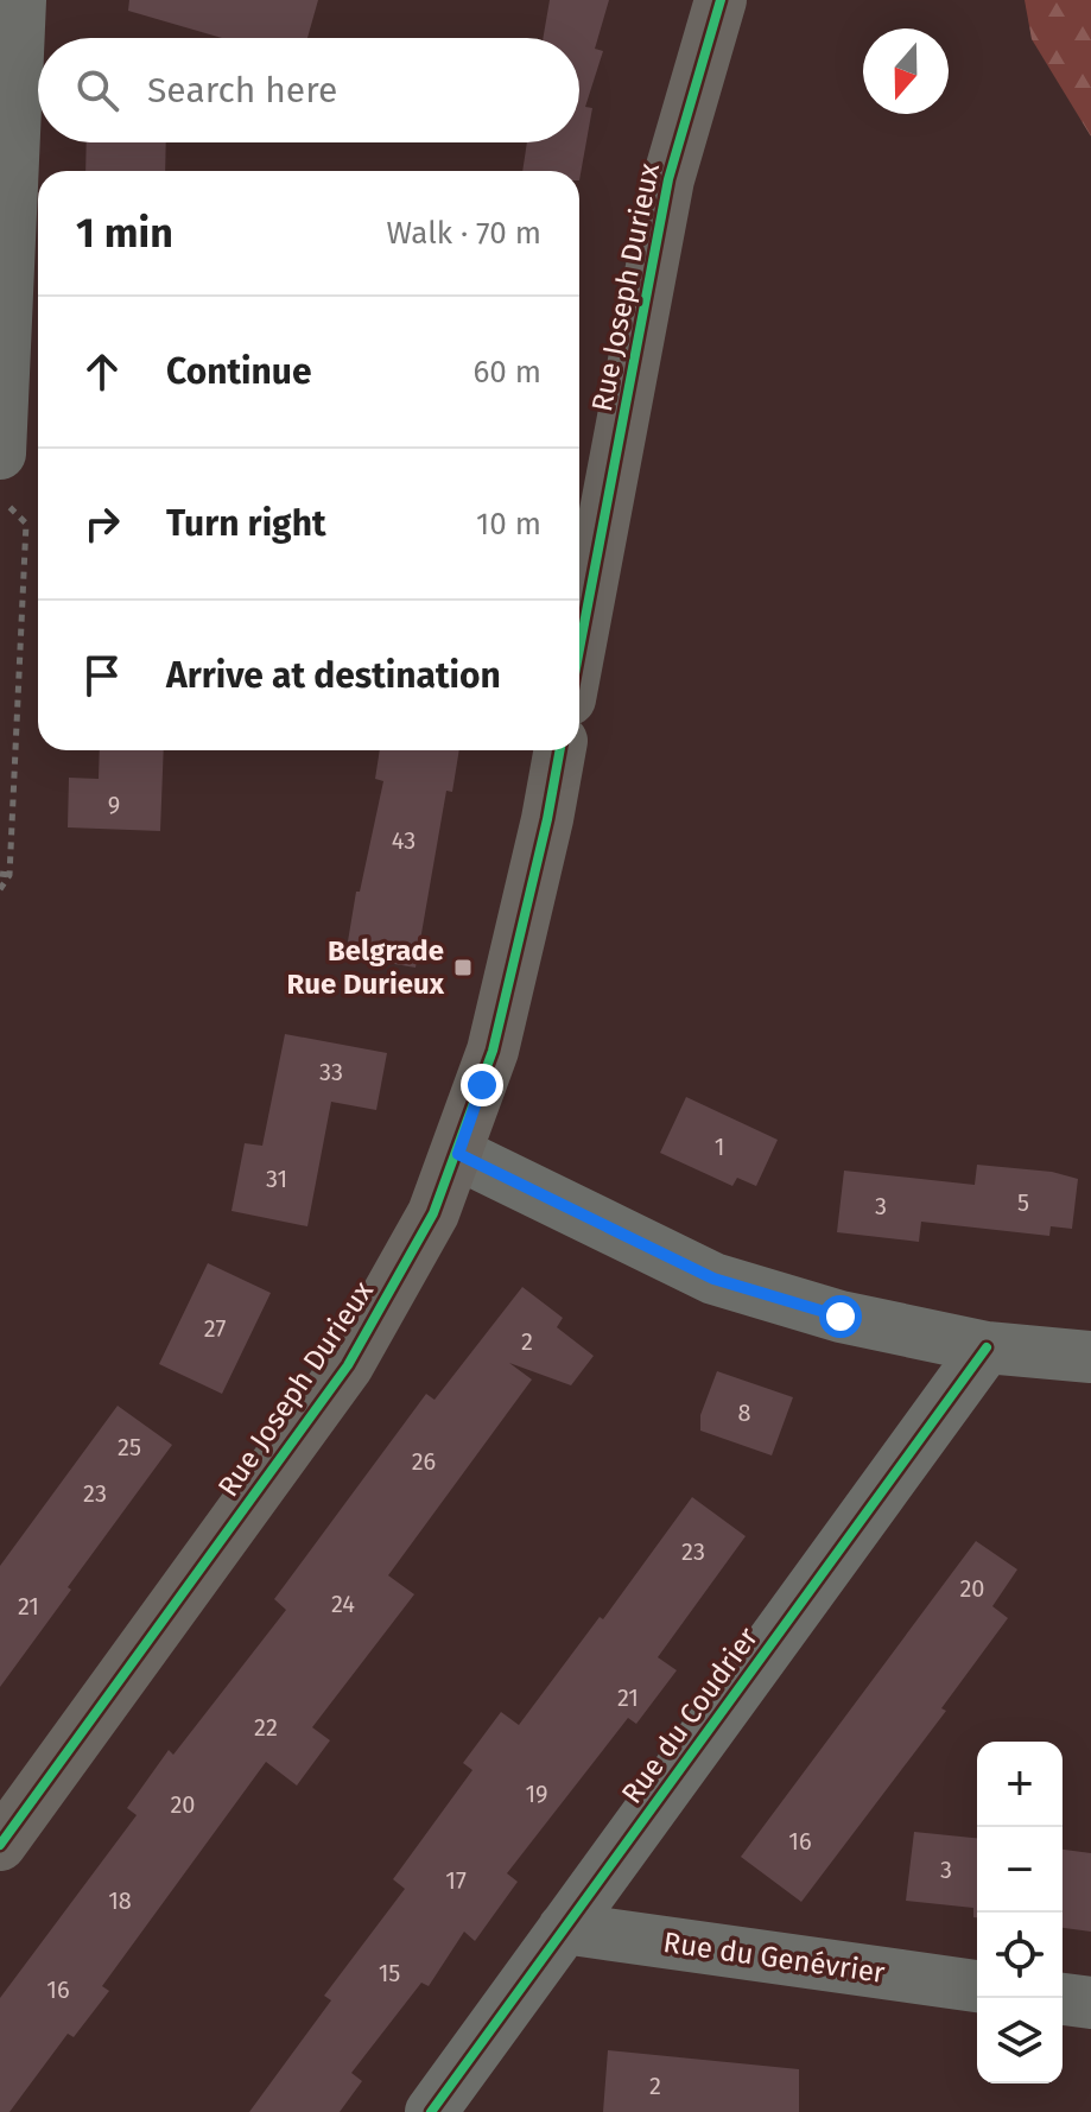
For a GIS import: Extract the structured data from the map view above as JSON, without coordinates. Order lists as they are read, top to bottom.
{
  "streets": {
    "street": ["Rue Joseph Durieux", "Rue du Coudrier", "Rue du Genévrier"]
  },
  "crossings": [
    ["Rue du Coudrier", "Rue du Genévrier"]
  ],
  "places": {
    "transit": ["Belgrade Rue Durieux"]
  },
  "house_numbers": [
    "9",
    "43",
    "33",
    "1",
    "31",
    "5",
    "3",
    "27",
    "2",
    "8",
    "25",
    "26",
    "23",
    "23",
    "20",
    "24",
    "21",
    "21",
    "22",
    "19",
    "20",
    "16",
    "3",
    "17",
    "18",
    "15",
    "16",
    "2"
  ],
  "north": "bottom",
  "page": {
    "search": "Search here",
    "heading": ["1 min", "Walk · 70 m"],
    "list": [
      ["Continue", "60 m"],
      ["Turn right", "10 m"],
      "Arrive at destination"
    ],
    "map_buttons": ["+", "−"]
  }
}
